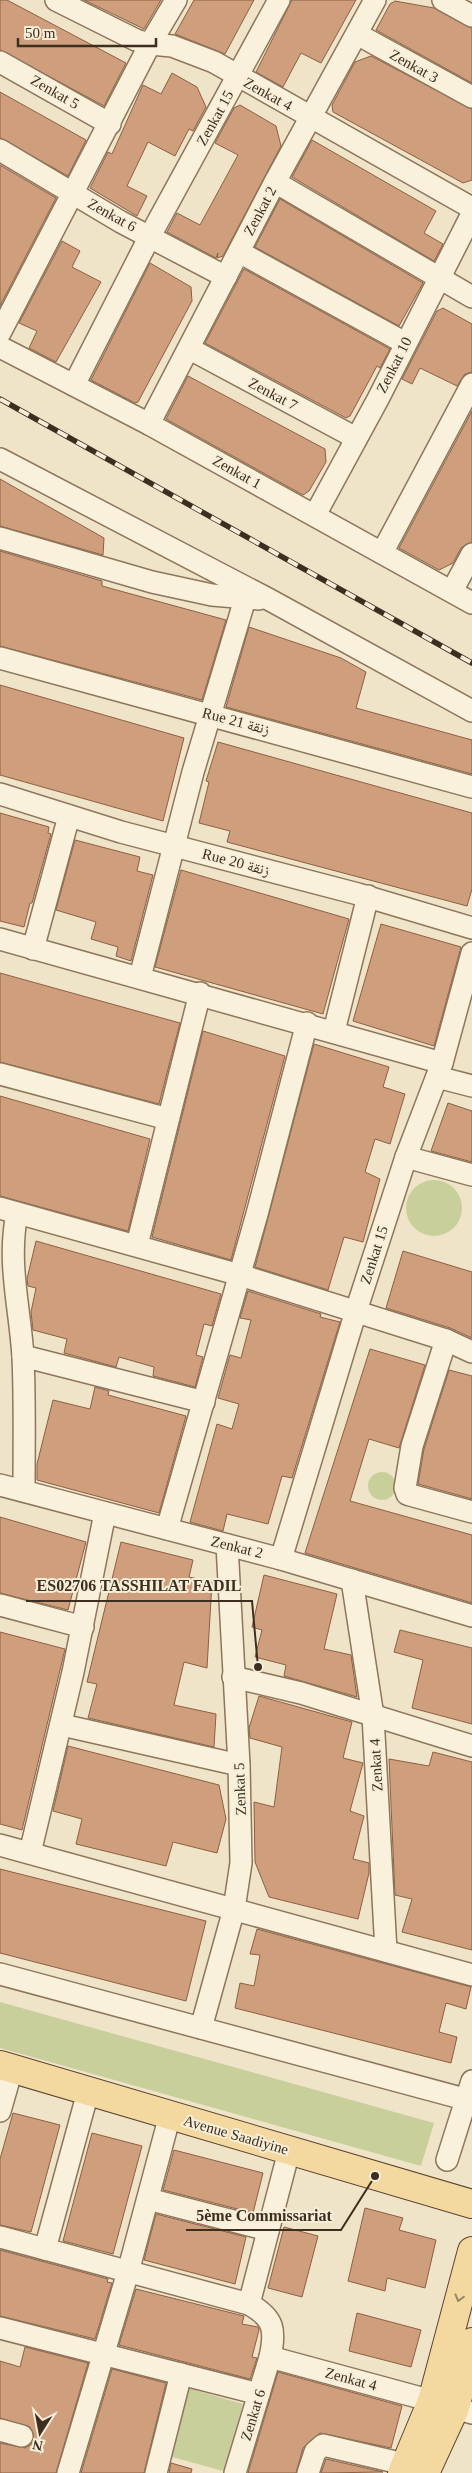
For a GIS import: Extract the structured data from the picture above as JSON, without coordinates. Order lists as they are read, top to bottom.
{
  "streets": {
    "main road": ["Avenue Saadiyine"],
    "street": [
      "Zenkat 3",
      "Zenkat 5",
      "Zenkat 4",
      "Zenkat 15",
      "Zenkat 2",
      "Zenkat 6",
      "Zenkat 10",
      "Zenkat 7",
      "Zenkat 1",
      "Rue 21 زنقة",
      "Rue 20 زنقة"
    ]
  },
  "crossings": [
    ["Zenkat 3", "Zenkat 2"],
    ["Zenkat 5", "Zenkat 2"],
    ["Zenkat 4", "Zenkat 15"],
    ["Zenkat 4", "Zenkat 2"],
    ["Zenkat 4", "Zenkat 6"],
    ["Zenkat 15", "Zenkat 2"],
    ["Zenkat 15", "Zenkat 6"],
    ["Zenkat 15", "Zenkat 1"],
    ["Zenkat 2", "Zenkat 6"],
    ["Zenkat 2", "Zenkat 7"],
    ["Zenkat 2", "Zenkat 1"],
    ["Zenkat 10", "Zenkat 7"],
    ["Zenkat 10", "Zenkat 1"]
  ],
  "places": ["ES02706 TASSHILAT FADIL", "5ème Commissariat"],
  "scale_bar": "50 m",
  "north": "bottom"
}
